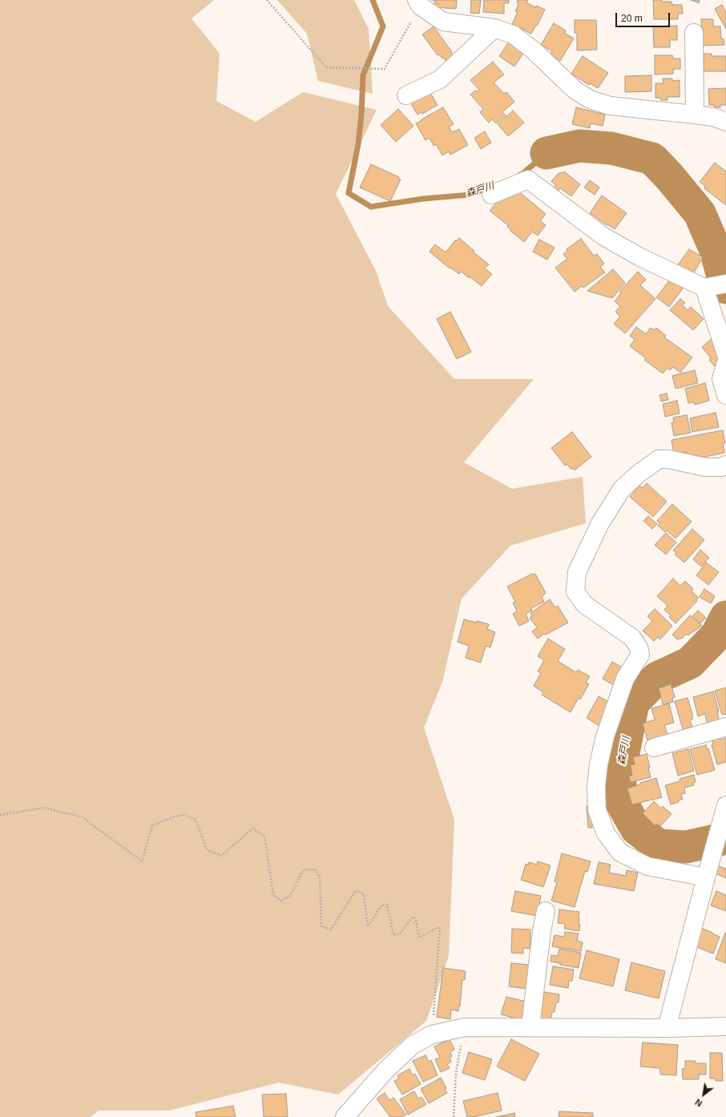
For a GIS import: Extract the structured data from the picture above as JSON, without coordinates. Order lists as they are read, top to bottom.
{
  "water": ["森戸川"],
  "scale_bar": "20 m",
  "north": "bottom left"
}
